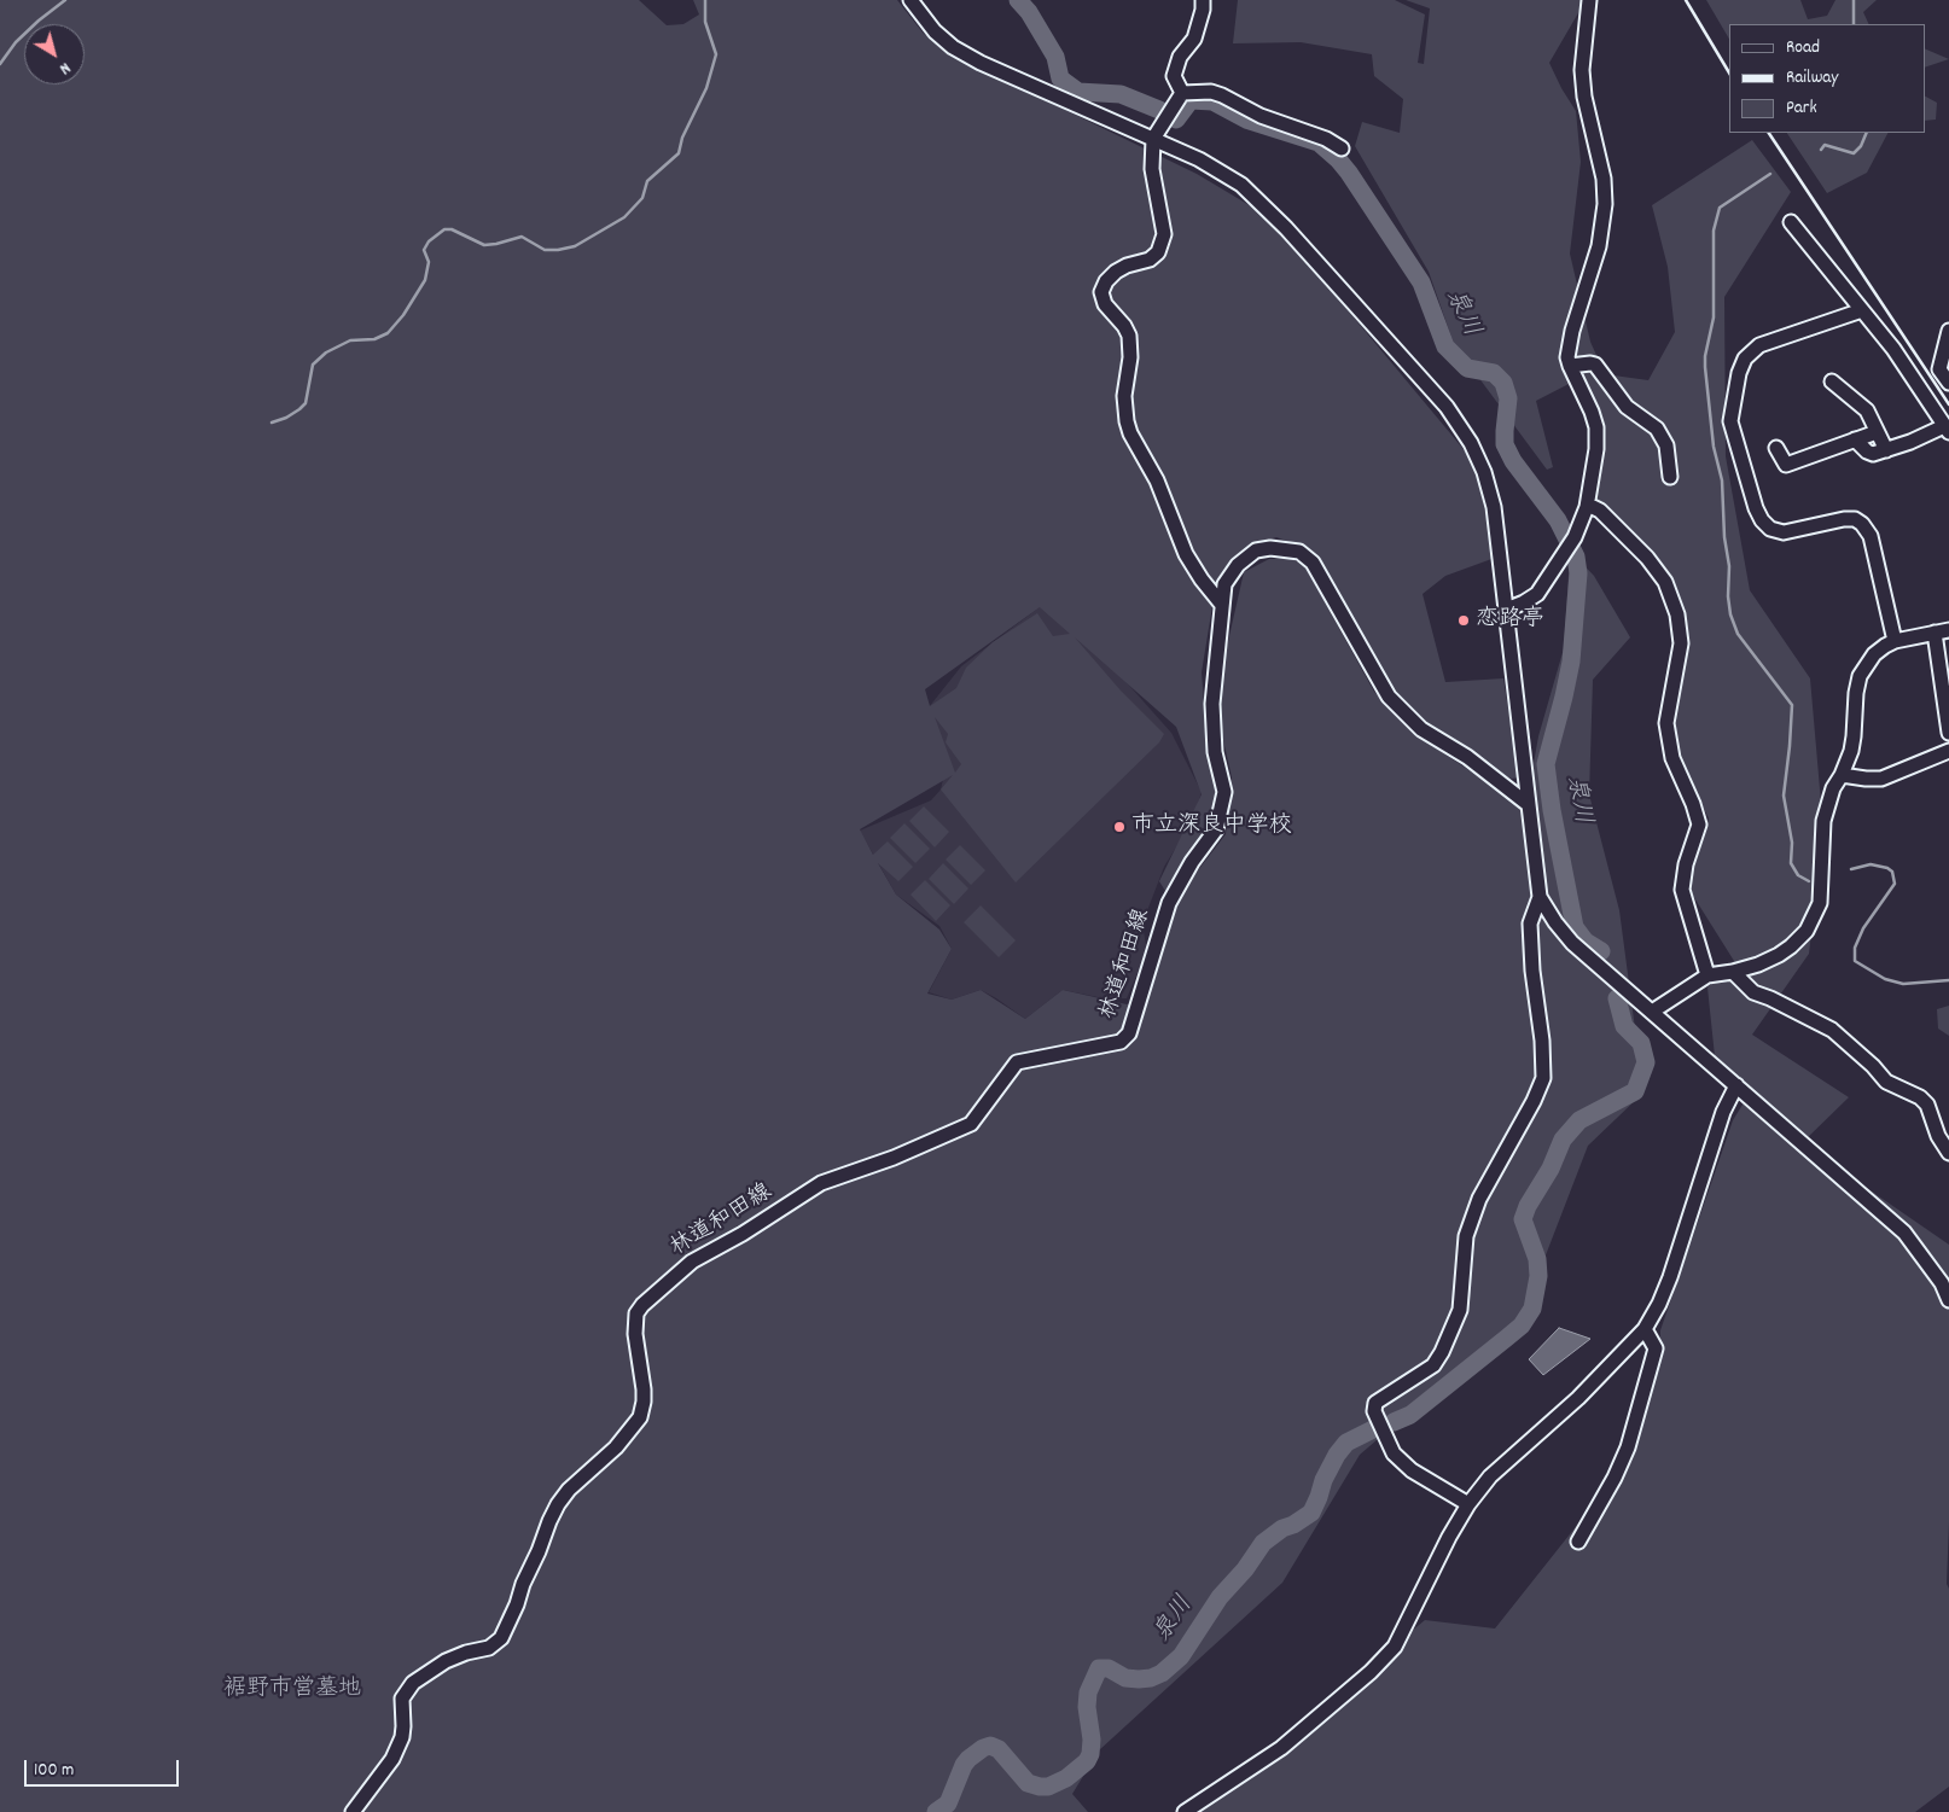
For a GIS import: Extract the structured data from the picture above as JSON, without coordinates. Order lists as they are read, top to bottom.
{
  "streets": {
    "street": ["林道和田線"]
  },
  "water": ["泉川"],
  "parks": ["裾野市営墓地"],
  "places": ["恋路亭", "市立深良中学校"],
  "legend": ["Road", "Railway", "Park"],
  "scale_bar": "100 m",
  "north": "bottom right"
}
